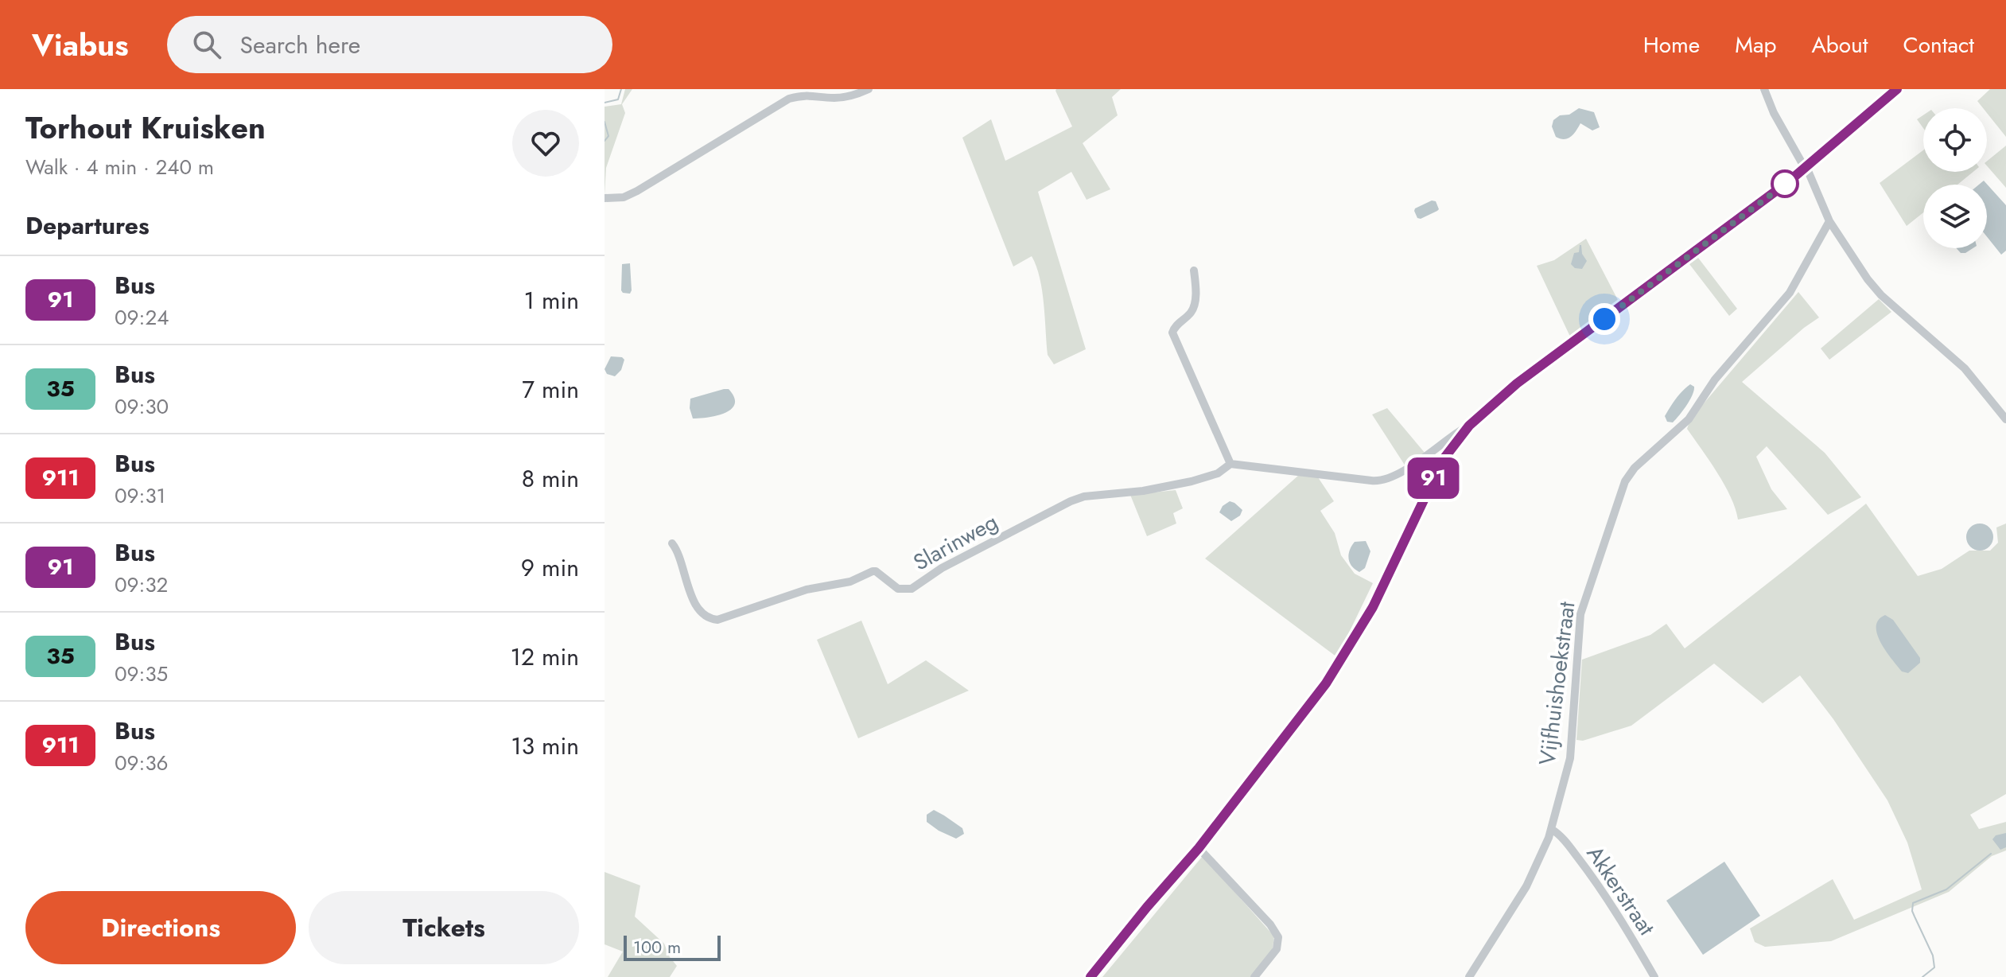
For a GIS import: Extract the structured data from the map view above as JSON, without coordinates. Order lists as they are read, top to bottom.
{
  "streets": {
    "street": ["Slarinweg", "Vijfhuishoekstraat", "Akkerstraat"]
  },
  "crossings": [
    ["Vijfhuishoekstraat", "Akkerstraat"]
  ],
  "lines": ["bus line 91"],
  "scale_bar": "100 m",
  "page": {
    "header": "Viabus",
    "search": "Search here",
    "nav": [
      "Home",
      "Map",
      "About",
      "Contact"
    ],
    "heading": [
      ["Torhout Kruisken", "Walk · 4 min · 240 m"],
      "Departures"
    ],
    "on_map": "91",
    "list": [
      {
        "mark": "91",
        "name": "Bus",
        "note": "09:24",
        "value": "1 min"
      },
      {
        "mark": "35",
        "name": "Bus",
        "note": "09:30",
        "value": "7 min"
      },
      {
        "mark": "911",
        "name": "Bus",
        "note": "09:31",
        "value": "8 min"
      },
      {
        "mark": "91",
        "name": "Bus",
        "note": "09:32",
        "value": "9 min"
      },
      {
        "mark": "35",
        "name": "Bus",
        "note": "09:35",
        "value": "12 min"
      },
      {
        "mark": "911",
        "name": "Bus",
        "note": "09:36",
        "value": "13 min"
      }
    ],
    "buttons": ["Directions", "Tickets"],
    "scale": "100 m"
  }
}
